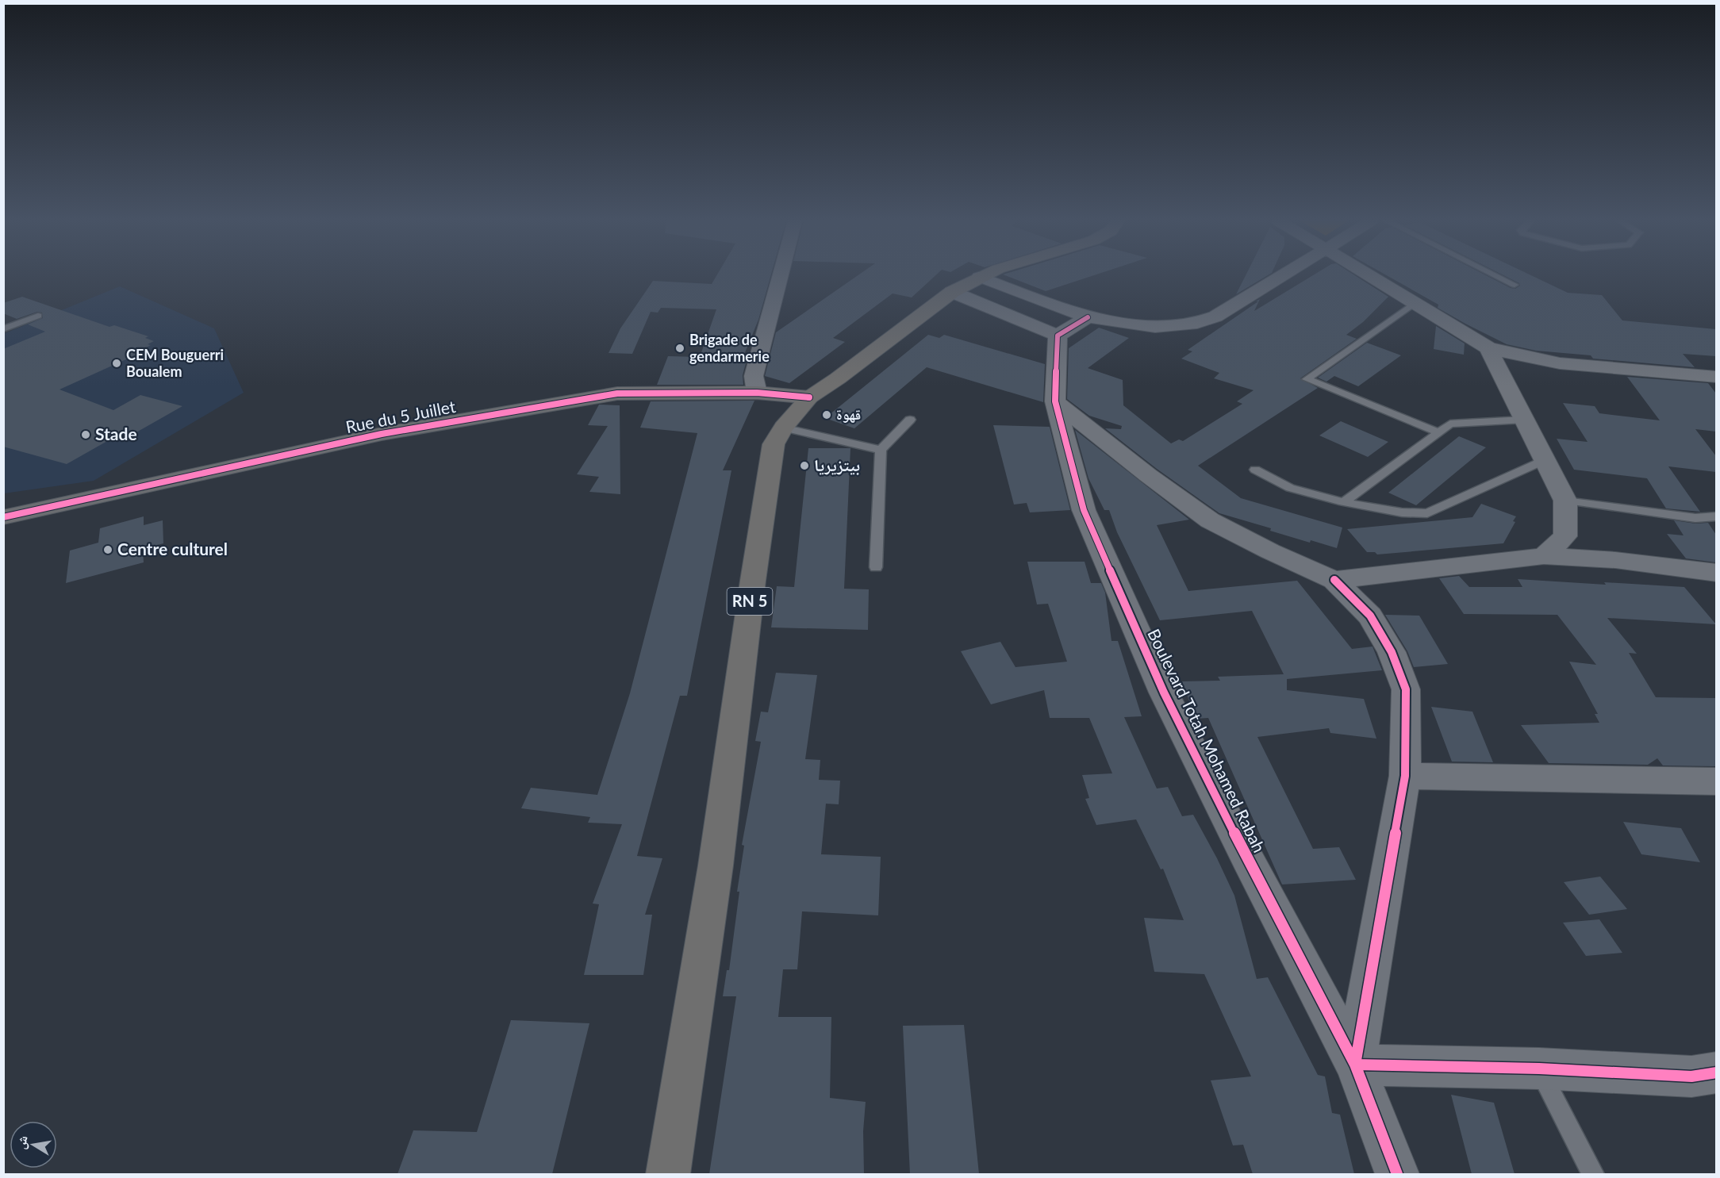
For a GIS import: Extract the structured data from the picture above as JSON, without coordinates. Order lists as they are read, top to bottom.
{
  "streets": {
    "main road": ["RN 5"],
    "street": ["Rue du 5 Juillet", "Boulevard Totah Mohamed Rabah"]
  },
  "crossings": [
    ["Rue du 5 Juillet", "RN 5"]
  ],
  "places": [
    "Brigade de gendarmerie",
    "CEM Bouguerri Boualem",
    "قهوة",
    "Stade",
    "بيتزيريا",
    "Centre culturel"
  ],
  "north": "left"
}
